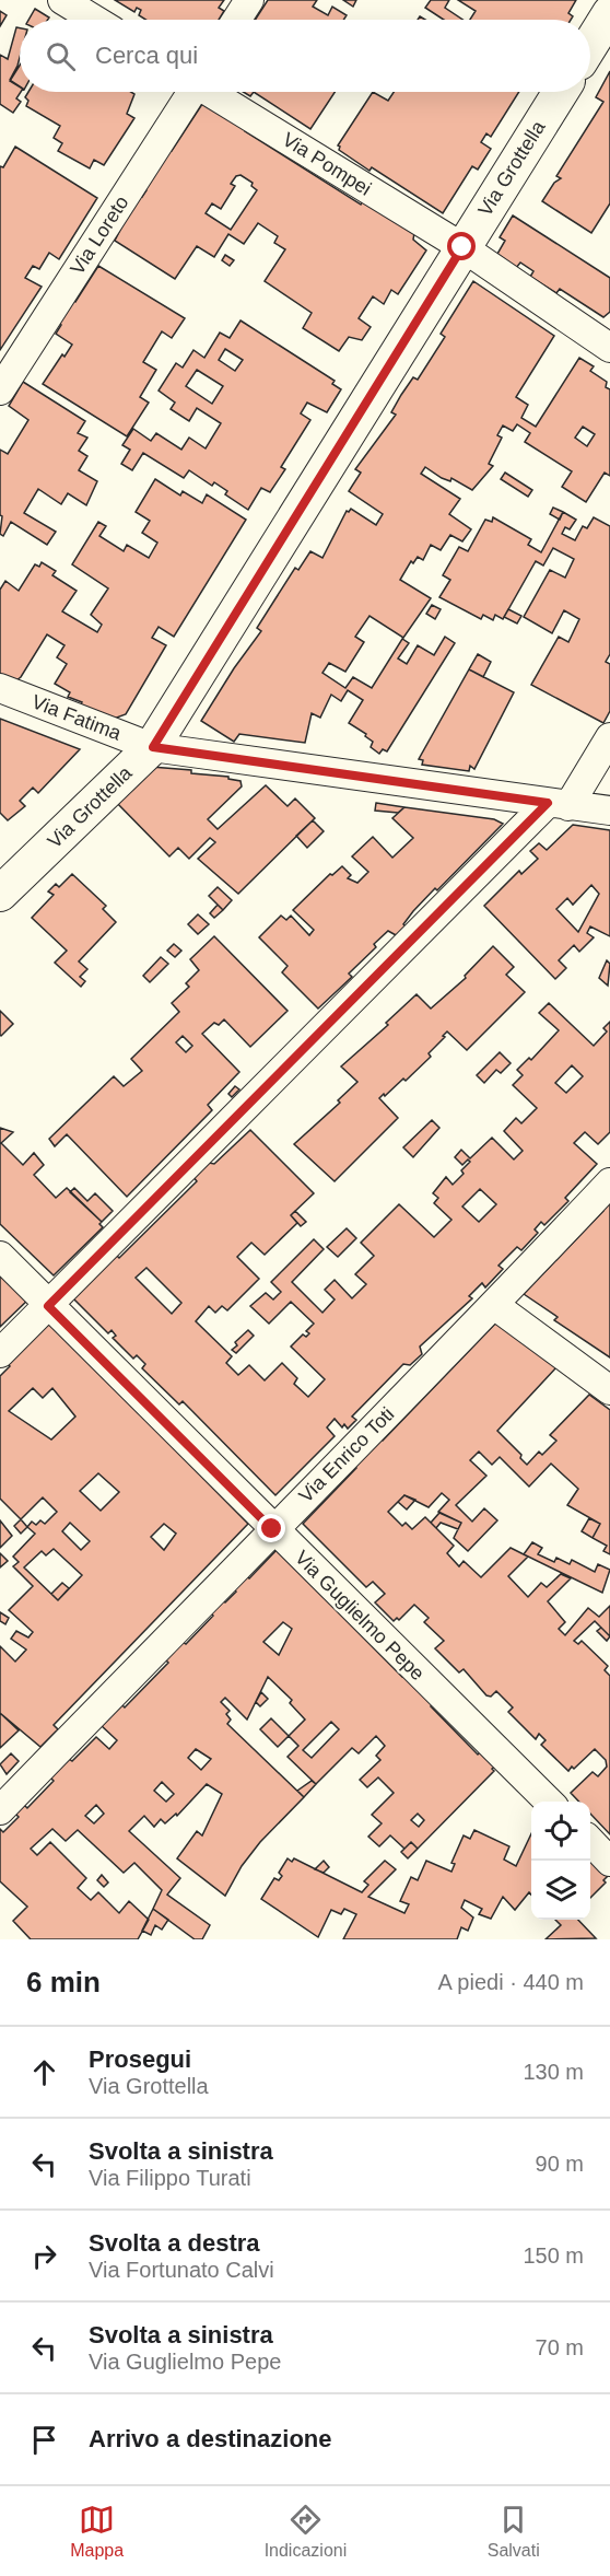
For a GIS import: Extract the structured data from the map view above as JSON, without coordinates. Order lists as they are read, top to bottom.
{
  "streets": {
    "street": [
      "Via Pompei",
      "Via Grottella",
      "Via Loreto",
      "Via Fatima",
      "Via Enrico Toti",
      "Via Guglielmo Pepe"
    ]
  },
  "crossings": [
    ["Via Pompei", "Via Grottella"],
    ["Via Grottella", "Via Fatima"],
    ["Via Enrico Toti", "Via Guglielmo Pepe"]
  ],
  "page": {
    "search": "Cerca qui",
    "heading": ["6 min", "A piedi · 440 m"],
    "list": [
      ["Prosegui", "Via Grottella", "130 m"],
      ["Svolta a sinistra", "Via Filippo Turati", "90 m"],
      ["Svolta a destra", "Via Fortunato Calvi", "150 m"],
      ["Svolta a sinistra", "Via Guglielmo Pepe", "70 m"],
      "Arrivo a destinazione"
    ],
    "nav": ["Mappa", "Indicazioni", "Salvati"]
  }
}
